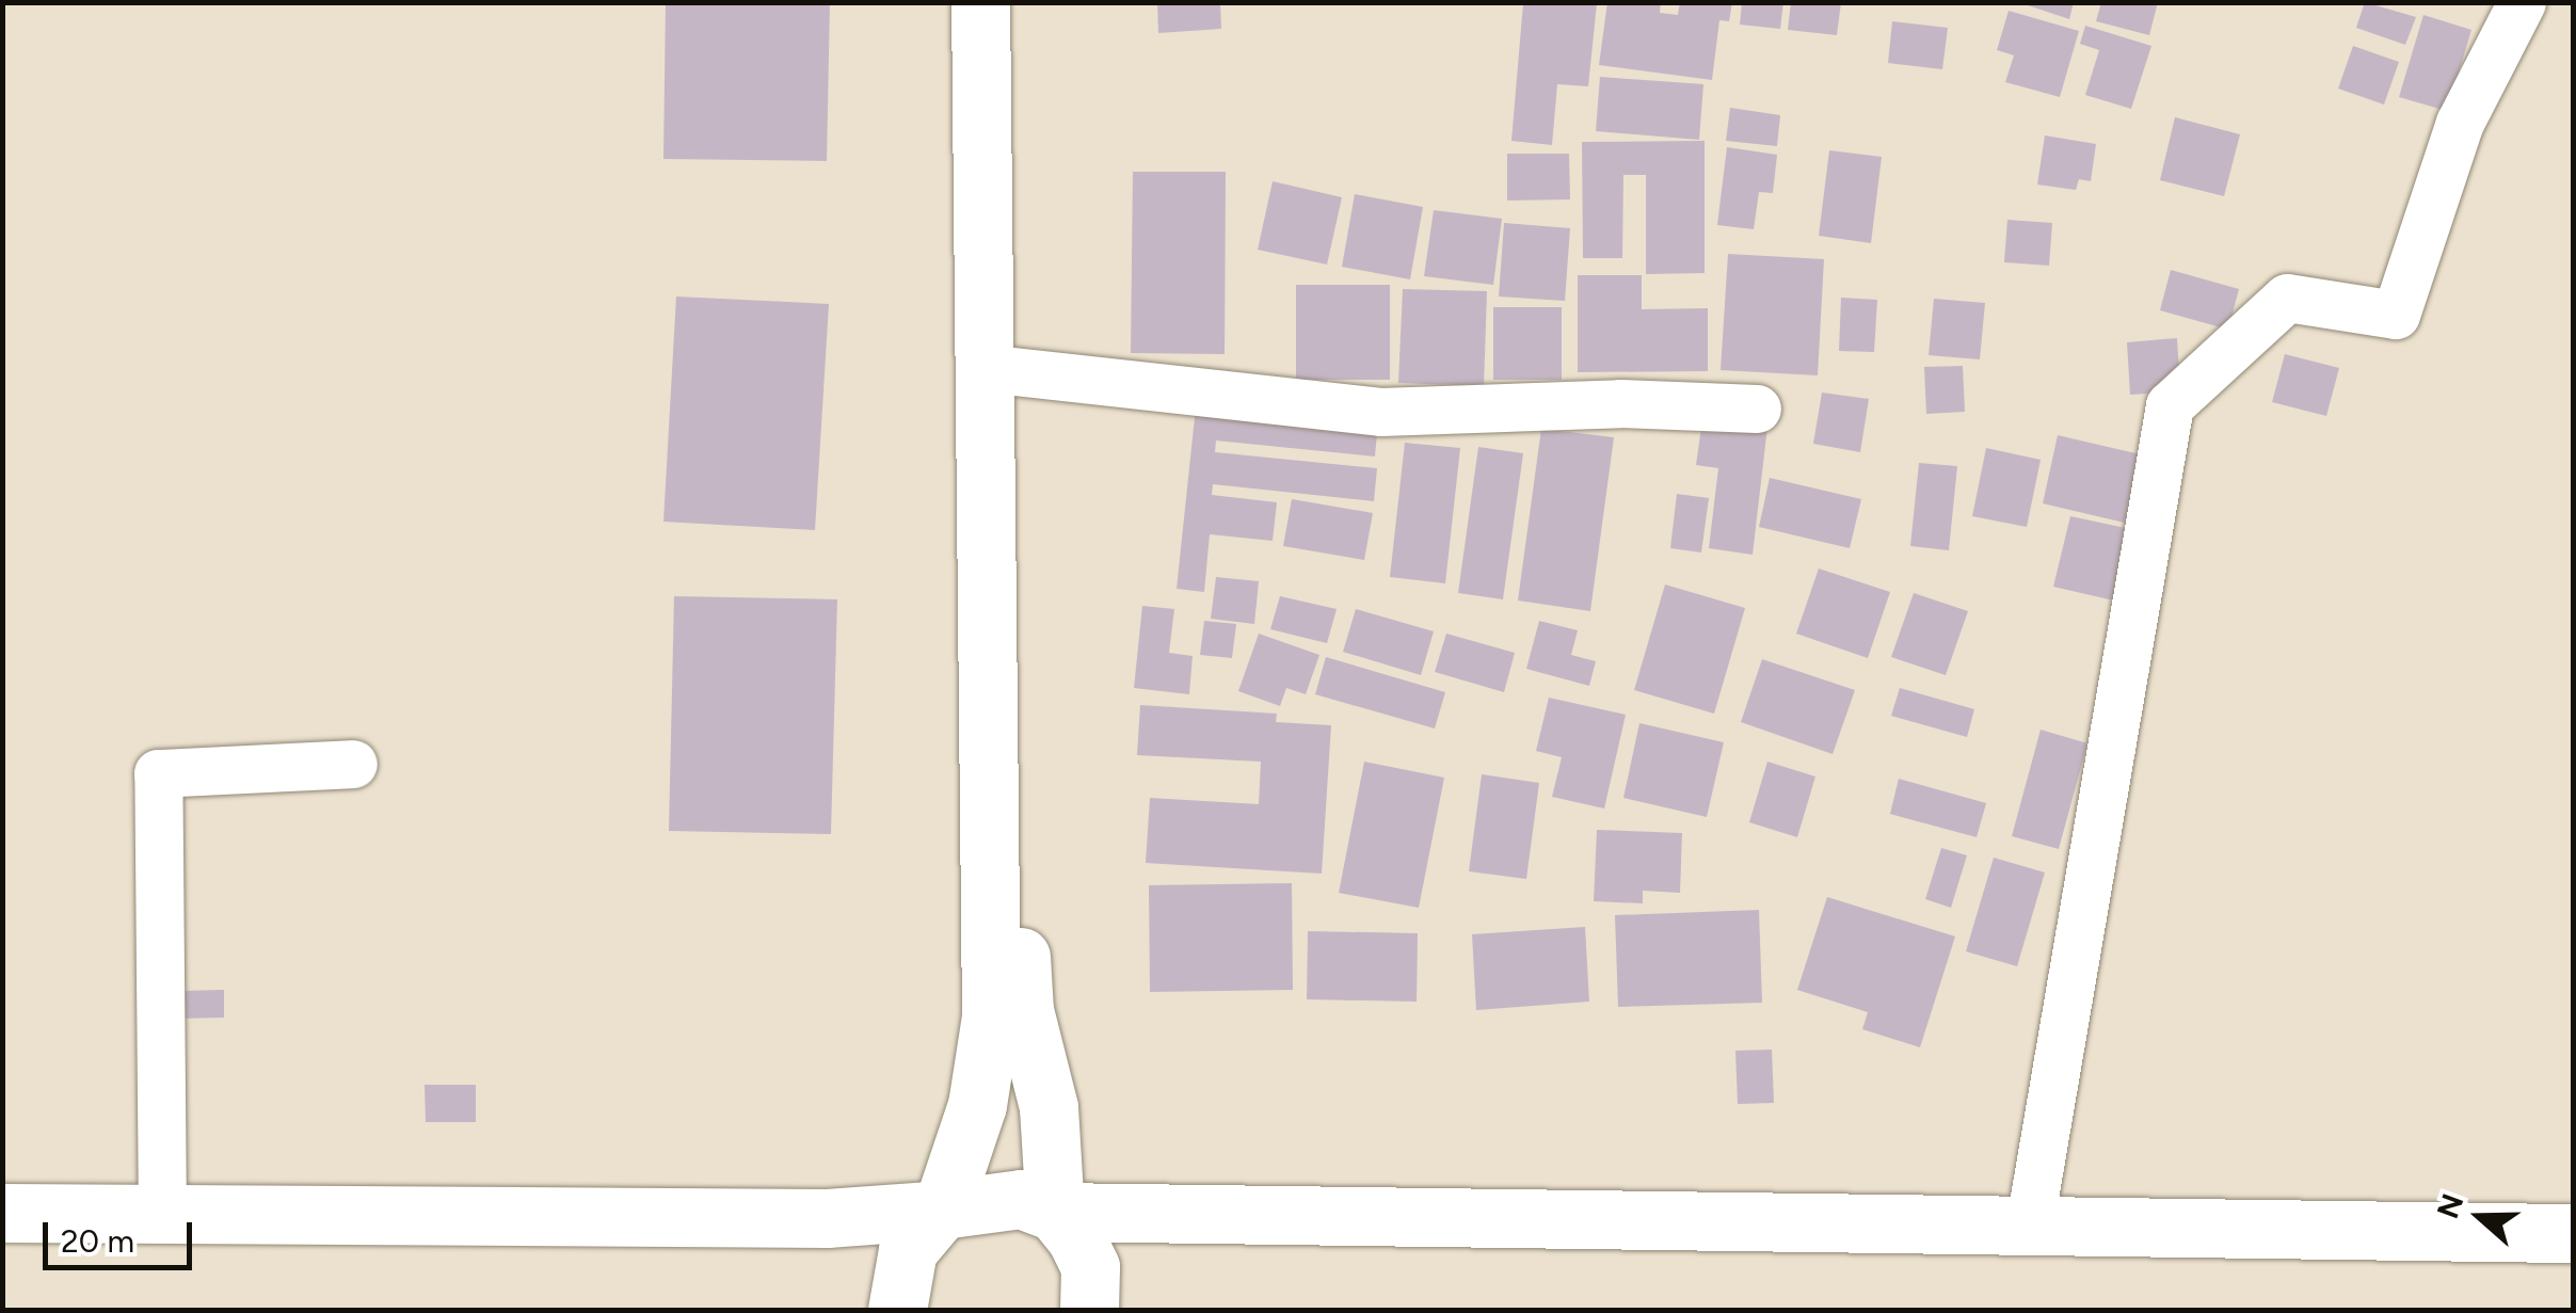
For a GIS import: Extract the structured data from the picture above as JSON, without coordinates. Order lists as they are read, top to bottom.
{
  "scale_bar": "20 m",
  "north": "left"
}
